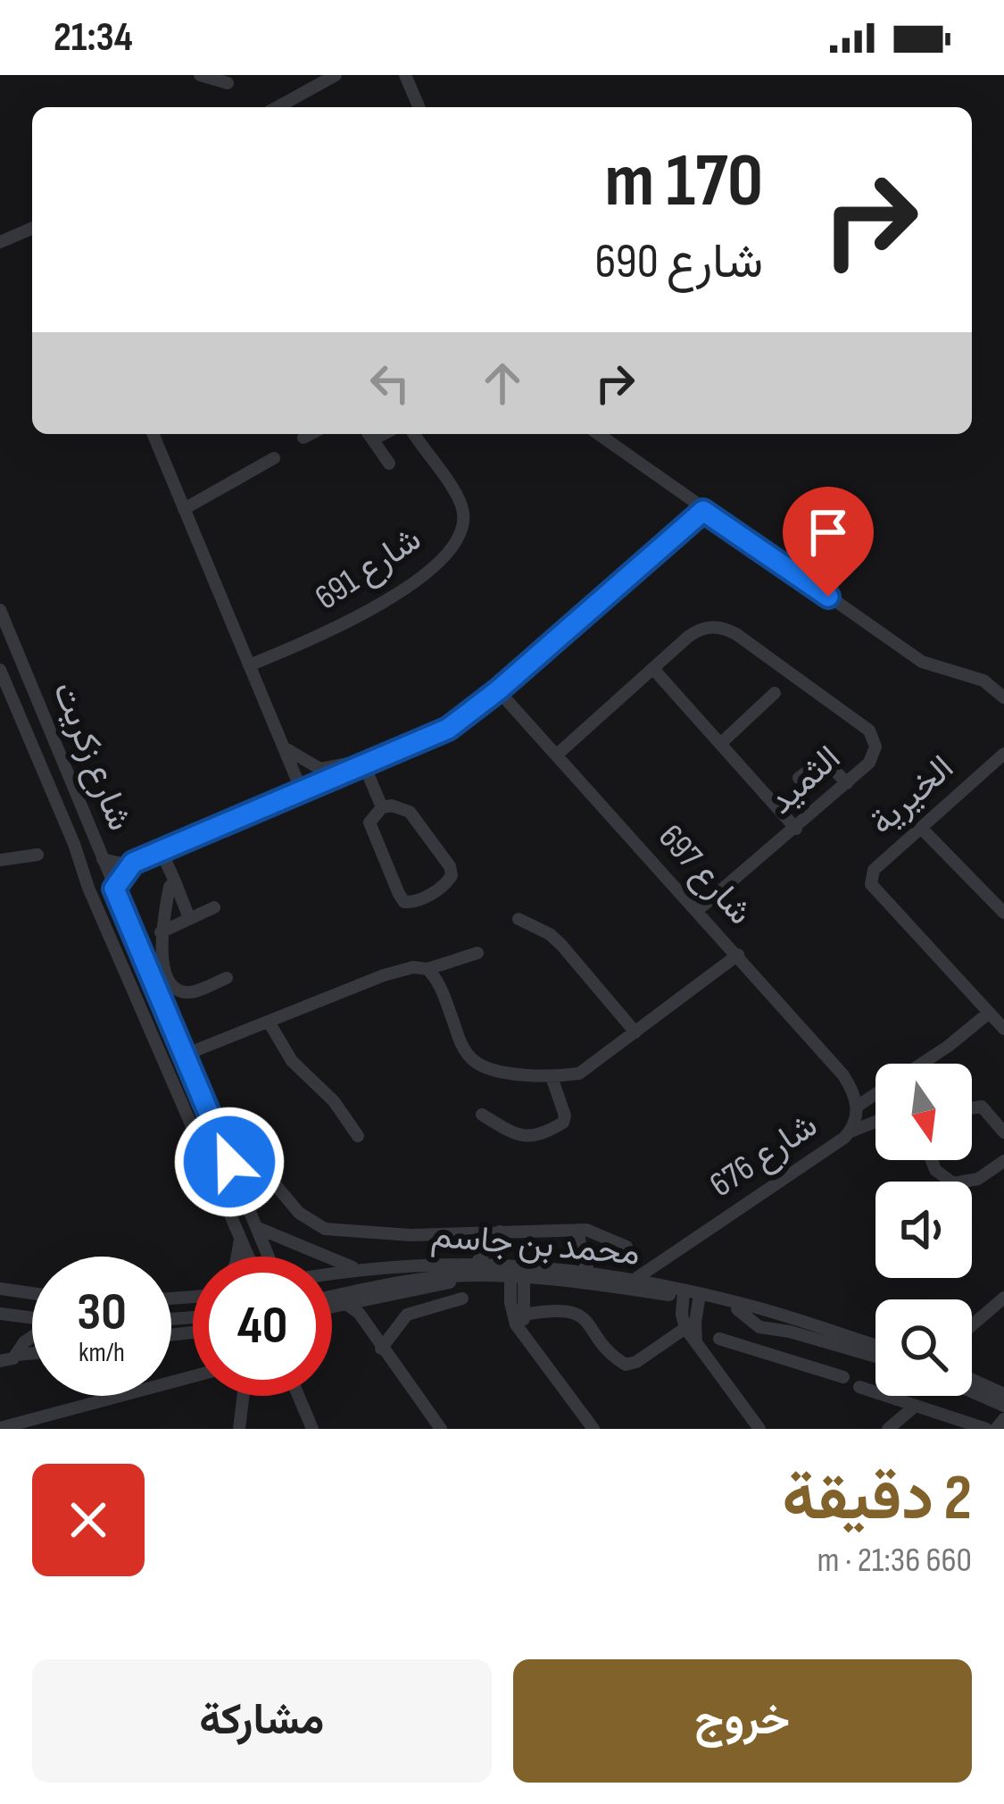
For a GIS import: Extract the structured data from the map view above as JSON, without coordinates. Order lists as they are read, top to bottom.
{
  "streets": {
    "street": [
      "شارع 691",
      "شارع زكريت",
      "الثميد",
      "الخيرية",
      "شارع 697",
      "شارع 676",
      "محمد بن جاسم"
    ]
  },
  "crossings": [
    ["الثميد", "شارع 697"],
    ["الخيرية", "شارع 676"],
    ["شارع 697", "شارع 676"],
    ["شارع 676", "محمد بن جاسم"]
  ],
  "north": "bottom",
  "page": {
    "status": "21:34",
    "turn": ["170 m", "شارع 690"],
    "speed": "30 km/h",
    "limit": "40",
    "heading": ["2 دقيقة", "660 m · 21:36"],
    "buttons": ["خروج", "مشاركة"]
  }
}
